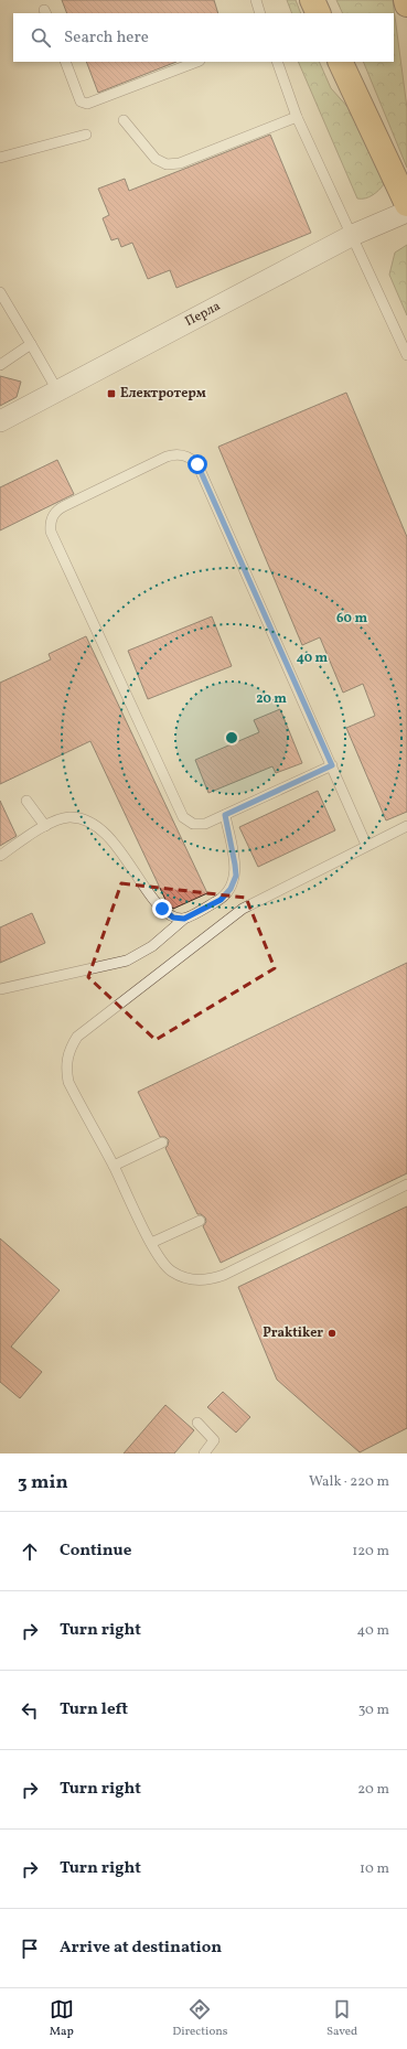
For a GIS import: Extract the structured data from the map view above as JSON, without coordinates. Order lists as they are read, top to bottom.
{
  "streets": {
    "street": ["Перла"]
  },
  "places": {
    "transit": ["Електротерм"],
    "other": ["Praktiker"]
  },
  "page": {
    "search": "Search here",
    "heading": ["3 min", "Walk · 220 m"],
    "list": [
      ["Continue", "120 m"],
      ["Turn right", "40 m"],
      ["Turn left", "30 m"],
      ["Turn right", "20 m"],
      ["Turn right", "10 m"],
      "Arrive at destination"
    ],
    "nav": ["Map", "Directions", "Saved"]
  },
  "rings": ["60 m", "40 m", "20 m"]
}
